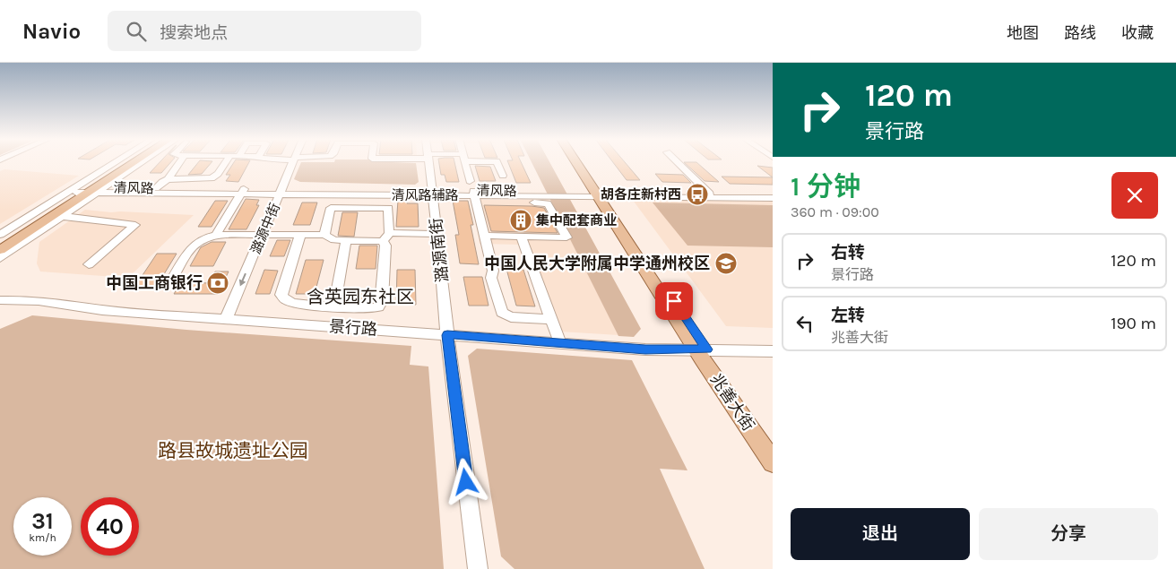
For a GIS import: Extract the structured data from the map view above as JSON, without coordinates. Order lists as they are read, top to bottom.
{
  "streets": {
    "main road": ["兆善大街"],
    "street": [
      "清风路",
      "清风路辅路",
      "潞源中街",
      "潞源南街",
      "景行路"
    ]
  },
  "crossings": [
    ["清风路", "清风路辅路"],
    ["清风路辅路", "潞源中街"],
    ["清风路辅路", "潞源南街"],
    ["清风路辅路", "兆善大街"],
    ["潞源中街", "景行路"],
    ["潞源南街", "景行路"],
    ["景行路", "兆善大街"]
  ],
  "districts": ["含英园东社区"],
  "parks": ["路县故城遗址公园"],
  "places": {
    "bus stop": ["胡各庄新村西"],
    "building": ["集中配套商业"],
    "school or university": ["中国人民大学附属中学通州校区"],
    "bank": ["中国工商银行"]
  },
  "page": {
    "header": "Navio",
    "search": "搜索地点",
    "nav": ["地图", "路线", "收藏"],
    "turn": ["120 m", "景行路"],
    "heading": ["1 分钟", "360 m · 09:00"],
    "list": [
      {
        "name": "右转",
        "note": "景行路",
        "value": "120 m"
      },
      {
        "name": "左转",
        "note": "兆善大街",
        "value": "190 m"
      }
    ],
    "speed": "31 km/h",
    "limit": "40",
    "buttons": ["退出", "分享"]
  }
}
